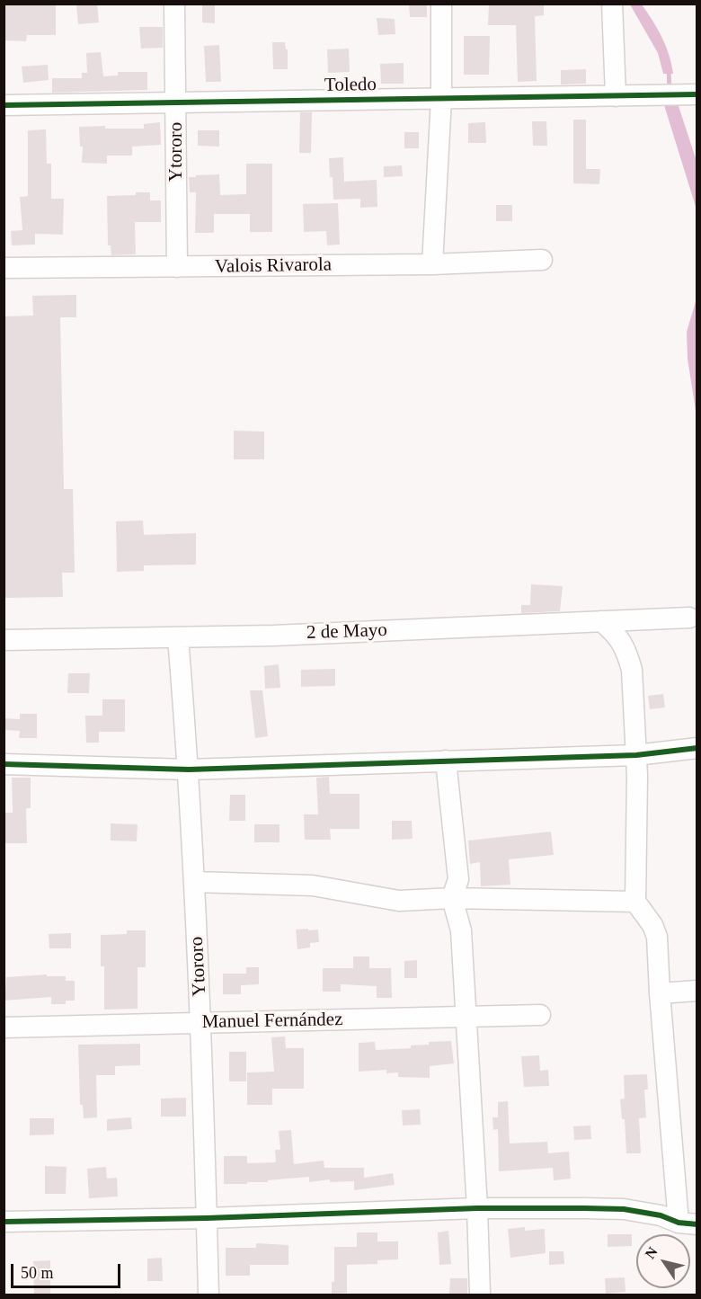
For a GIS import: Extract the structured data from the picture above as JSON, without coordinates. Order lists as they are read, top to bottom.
{
  "streets": {
    "street": [
      "Toledo",
      "Ytororo",
      "Valois Rivarola",
      "2 de Mayo",
      "Manuel Fernández"
    ]
  },
  "crossings": [
    ["Toledo", "Ytororo"],
    ["Ytororo", "Valois Rivarola"],
    ["Ytororo", "2 de Mayo"],
    ["Ytororo", "Manuel Fernández"]
  ],
  "scale_bar": "50 m",
  "north": "top left"
}
